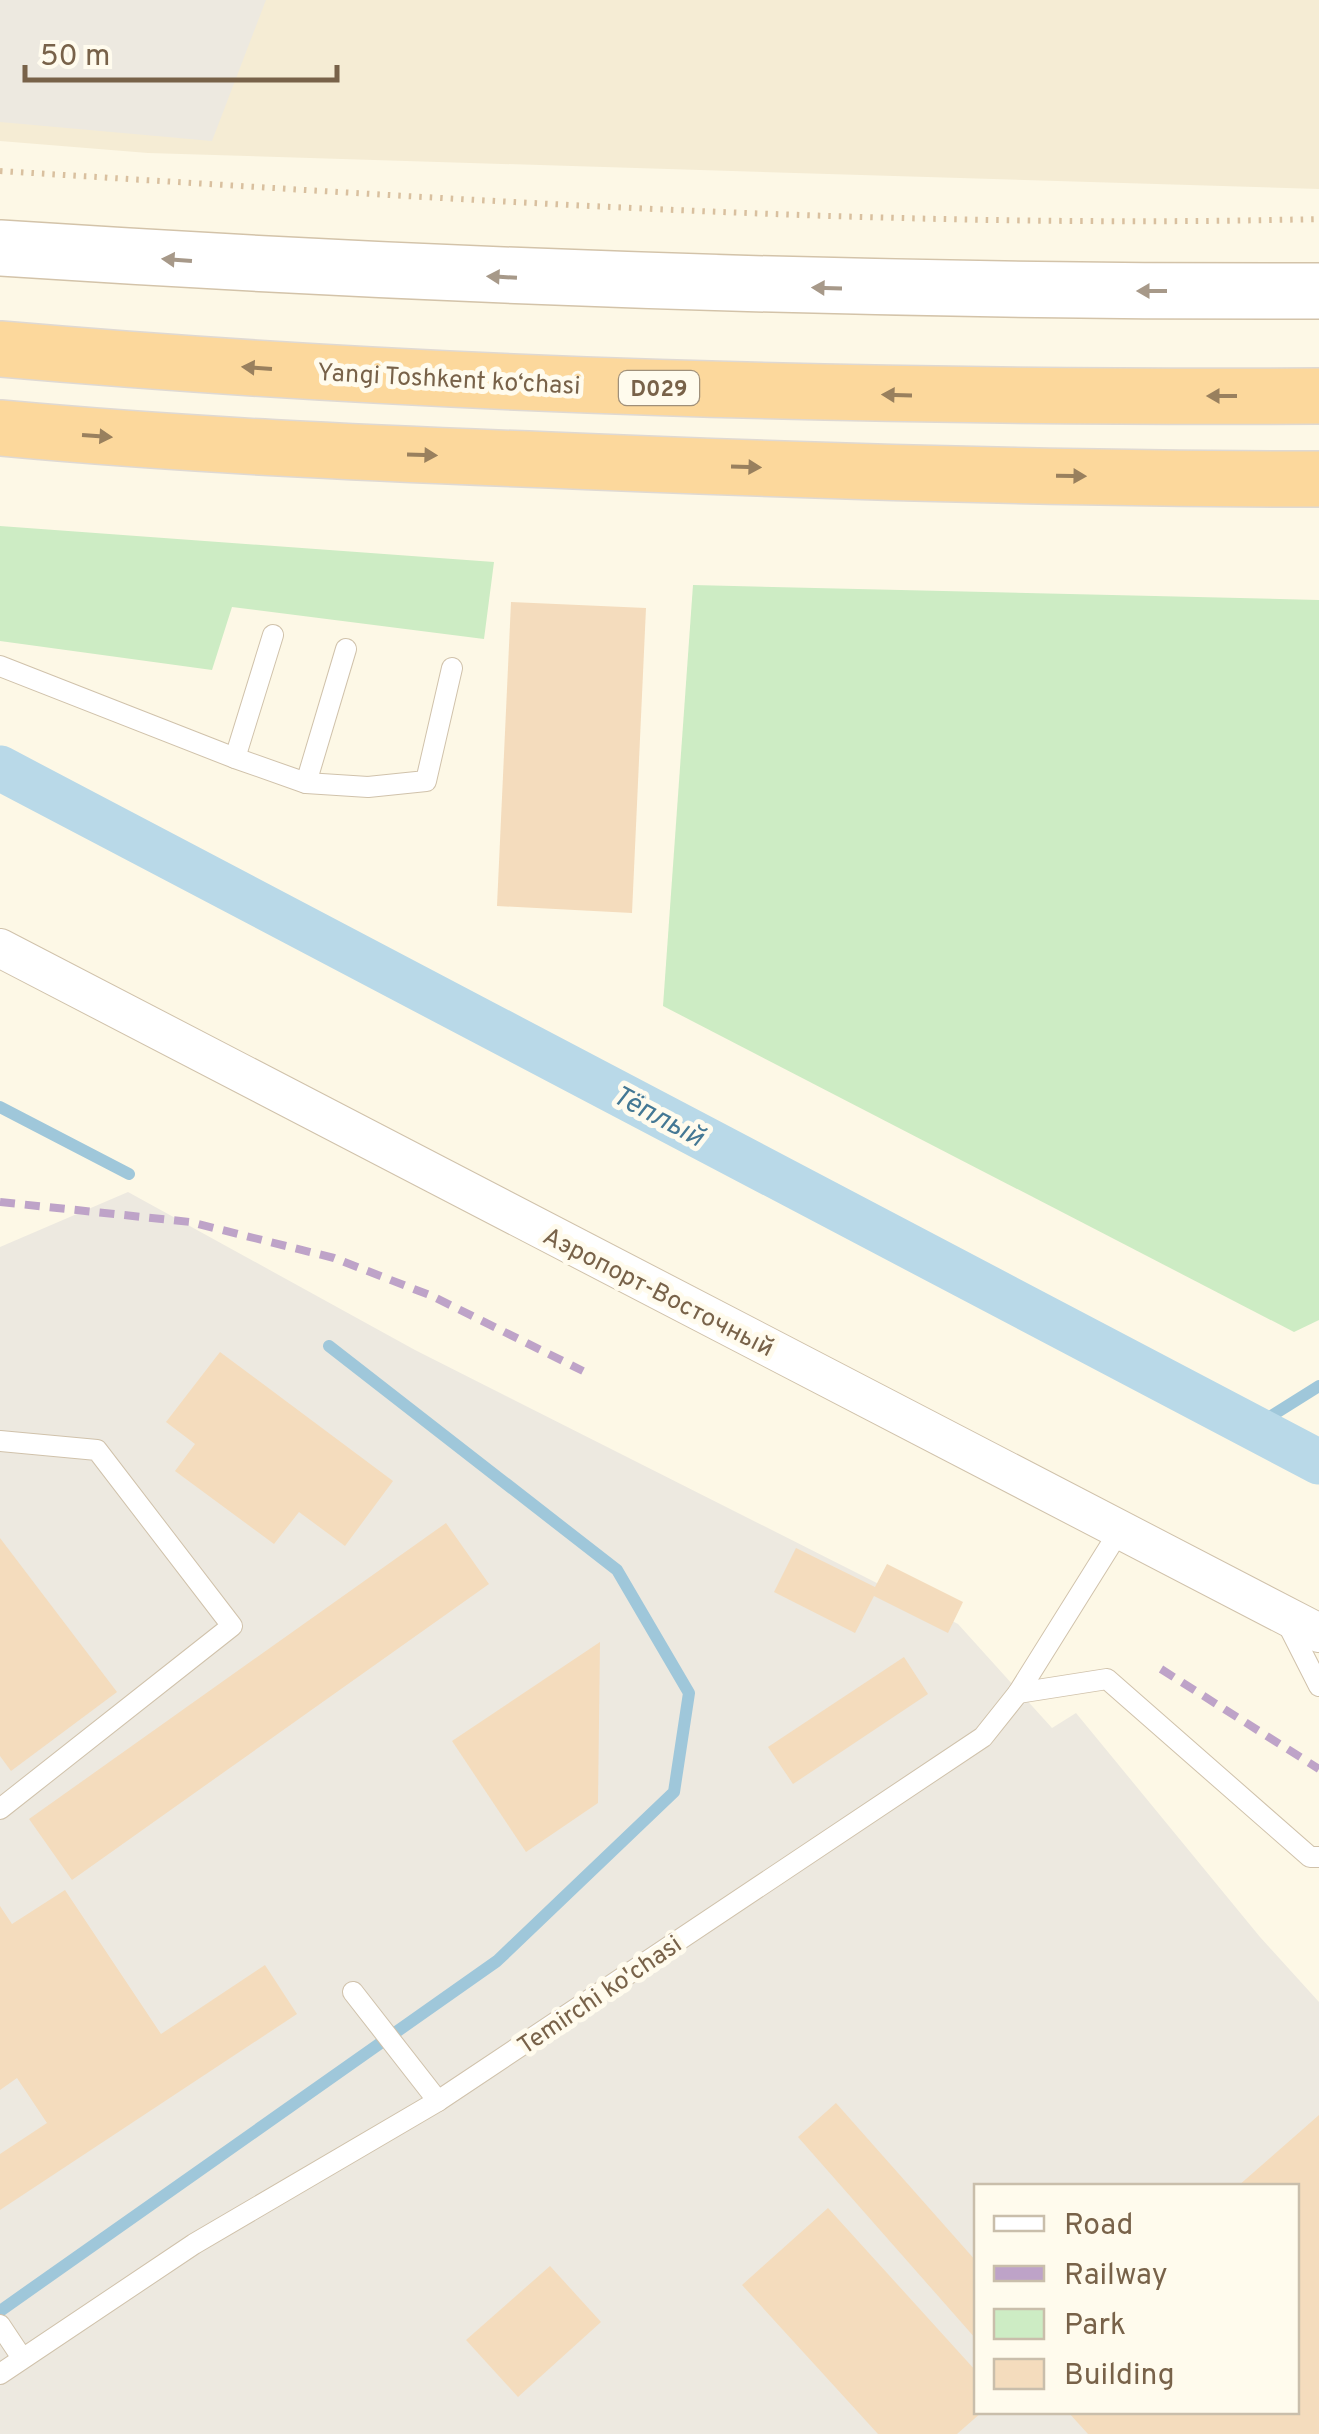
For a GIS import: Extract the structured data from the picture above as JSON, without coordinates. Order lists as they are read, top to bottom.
{
  "streets": {
    "highway": ["Yangi Toshkent ko‘chasi", "D029"],
    "street": ["Аэропорт-Восточный"],
    "lane": ["Temirchi ko'chasi"]
  },
  "crossings": [
    ["Аэропорт-Восточный", "Temirchi ko'chasi"]
  ],
  "water": ["Тёплый"],
  "legend": [
    "Road",
    "Railway",
    "Park",
    "Building"
  ],
  "scale_bar": "50 m"
}
